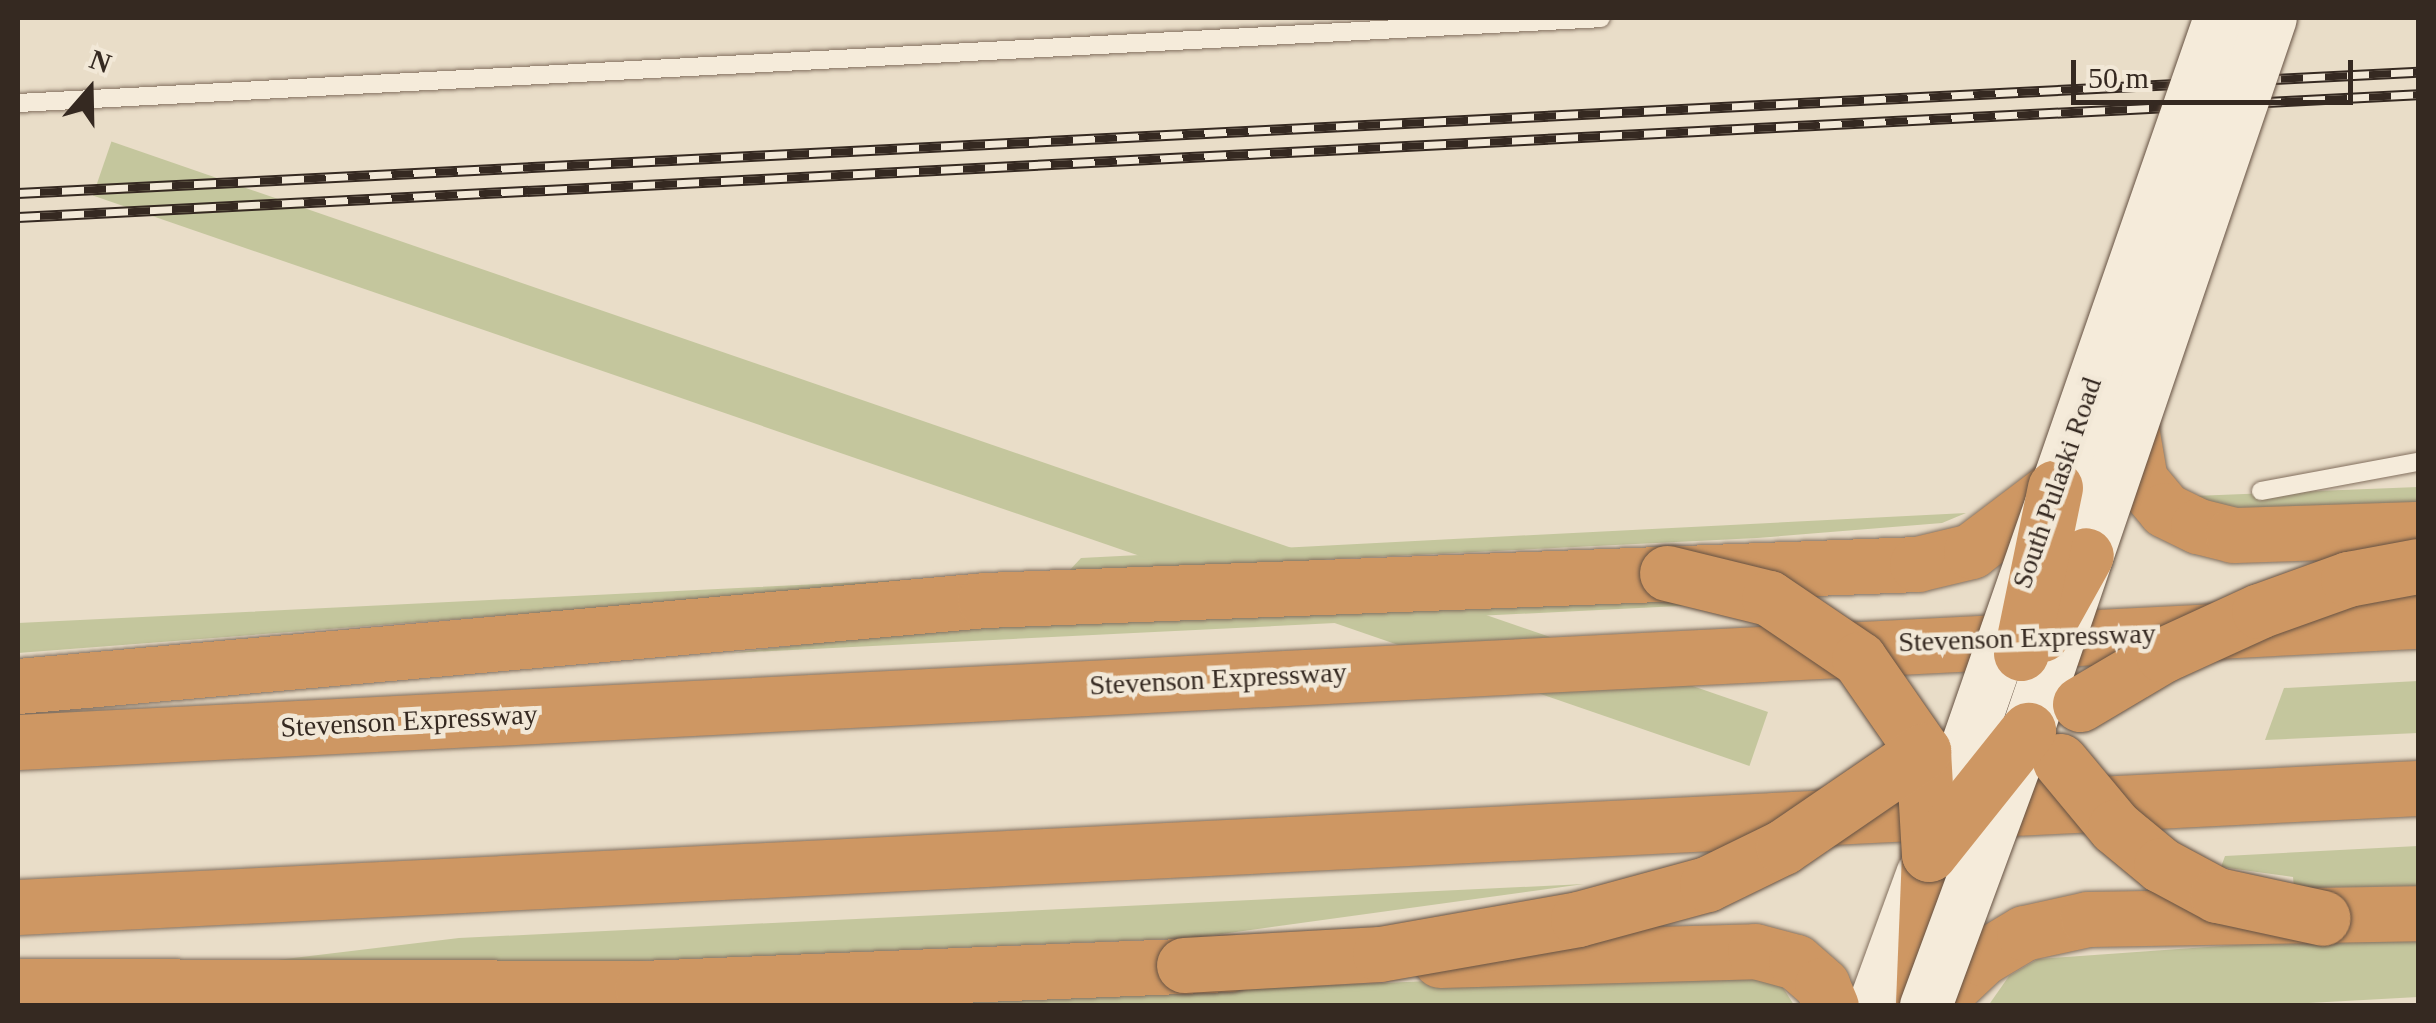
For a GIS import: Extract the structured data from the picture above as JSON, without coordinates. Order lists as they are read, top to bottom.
{
  "streets": {
    "highway": ["Stevenson Expressway"],
    "main road": ["South Pulaski Road"]
  },
  "scale_bar": "50 m",
  "north": "top"
}
